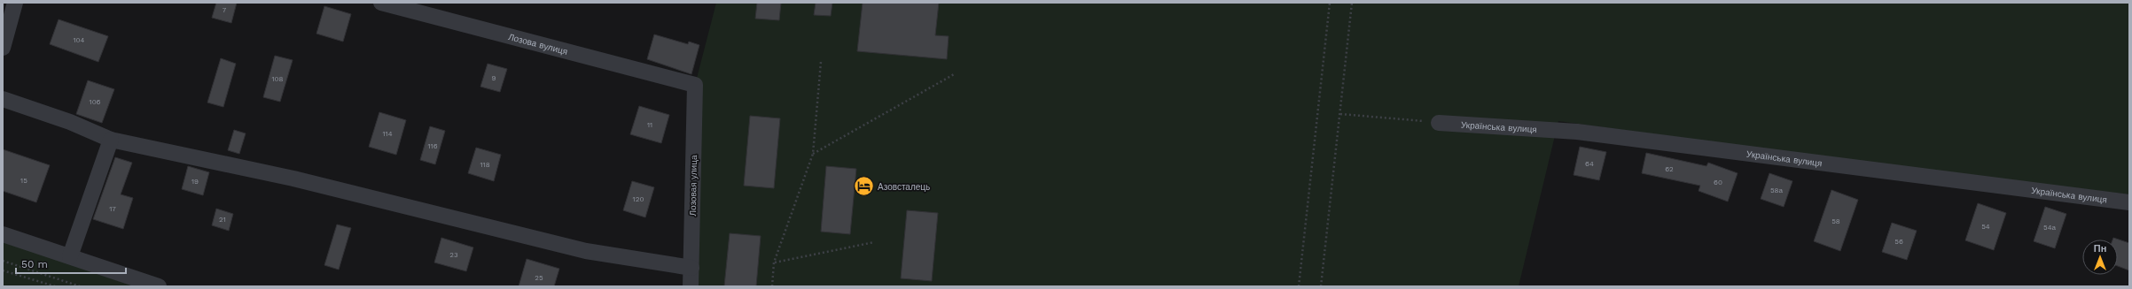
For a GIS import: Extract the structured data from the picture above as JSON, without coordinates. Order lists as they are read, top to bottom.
{
  "streets": {
    "street": ["Лозова вулиця", "Українська вулиця", "Лозовая улица"]
  },
  "crossings": [
    ["Лозова вулиця", "Лозовая улица"]
  ],
  "places": {
    "hotel": ["Азовсталець"]
  },
  "house_numbers": [
    "7",
    "104",
    "9",
    "108",
    "106",
    "11",
    "114",
    "116",
    "64",
    "118",
    "62",
    "15",
    "19",
    "60",
    "58а",
    "120",
    "17",
    "21",
    "58",
    "54",
    "54а",
    "56",
    "23",
    "25"
  ],
  "scale_bar": "50 m",
  "north": "top"
}
